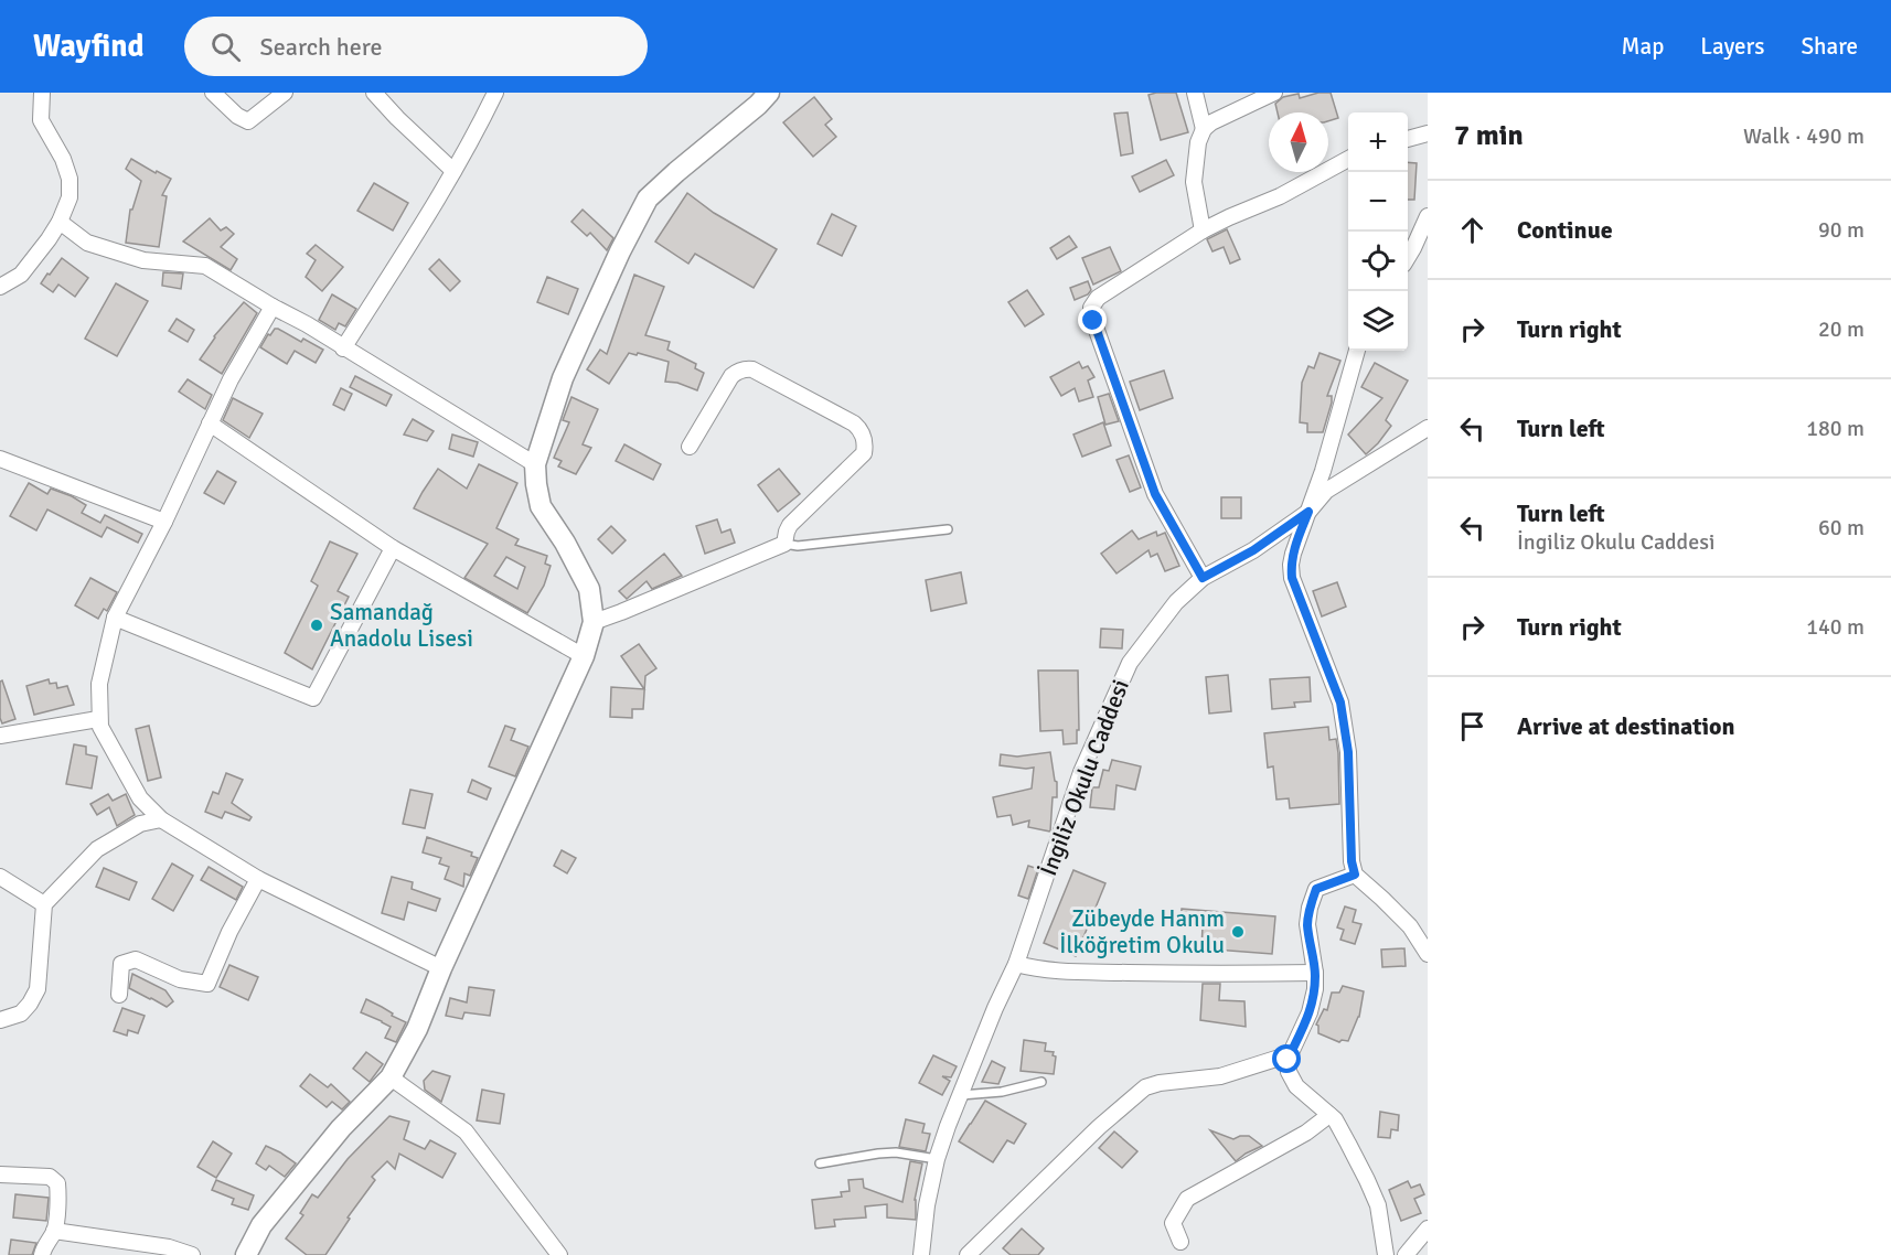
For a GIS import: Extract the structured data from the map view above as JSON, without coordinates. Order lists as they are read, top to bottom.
{
  "streets": {
    "street": ["İngiliz Okulu Caddesi"]
  },
  "places": ["Samandağ Anadolu Lisesi", "Zübeyde Hanım İlköğretim Okulu"],
  "north": "top",
  "page": {
    "header": "Wayfind",
    "search": "Search here",
    "nav": ["Map", "Layers", "Share"],
    "heading": ["7 min", "Walk · 490 m"],
    "map_buttons": ["+", "−"],
    "list": [
      ["Continue", "90 m"],
      ["Turn right", "20 m"],
      ["Turn left", "180 m"],
      ["Turn left", "İngiliz Okulu Caddesi", "60 m"],
      ["Turn right", "140 m"],
      "Arrive at destination"
    ]
  }
}
